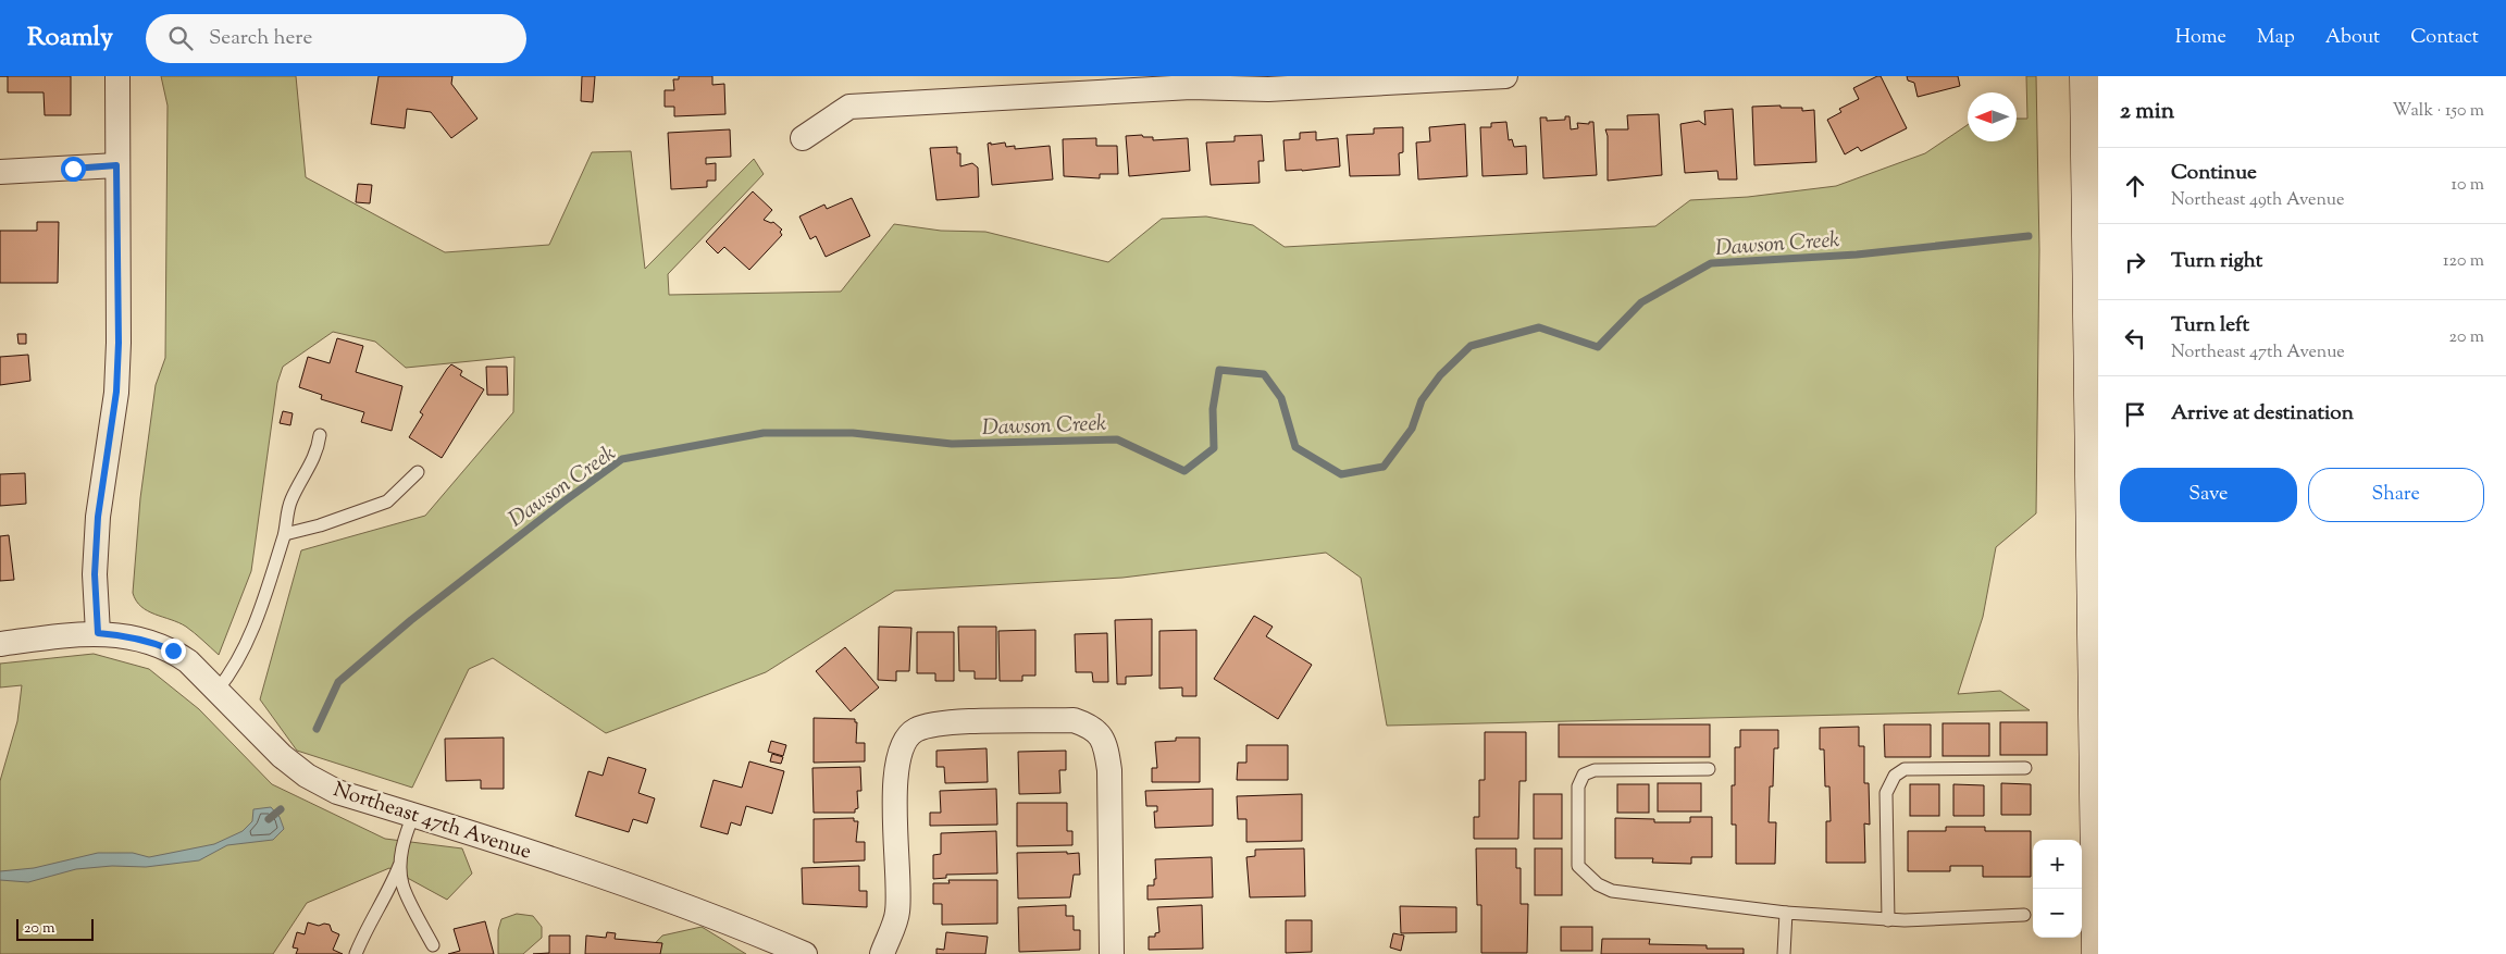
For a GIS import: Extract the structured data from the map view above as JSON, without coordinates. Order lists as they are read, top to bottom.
{
  "streets": {
    "street": ["Northeast 47th Avenue"]
  },
  "water": ["Dawson Creek"],
  "scale_bar": "20 m",
  "north": "left",
  "page": {
    "header": "Roamly",
    "search": "Search here",
    "nav": [
      "Home",
      "Map",
      "About",
      "Contact"
    ],
    "heading": ["2 min", "Walk · 150 m"],
    "list": [
      ["Continue", "Northeast 49th Avenue", "10 m"],
      ["Turn right", "120 m"],
      ["Turn left", "Northeast 47th Avenue", "20 m"],
      "Arrive at destination"
    ],
    "buttons": ["Save", "Share"],
    "map_buttons": ["+", "−"],
    "scale": "20 m"
  }
}
